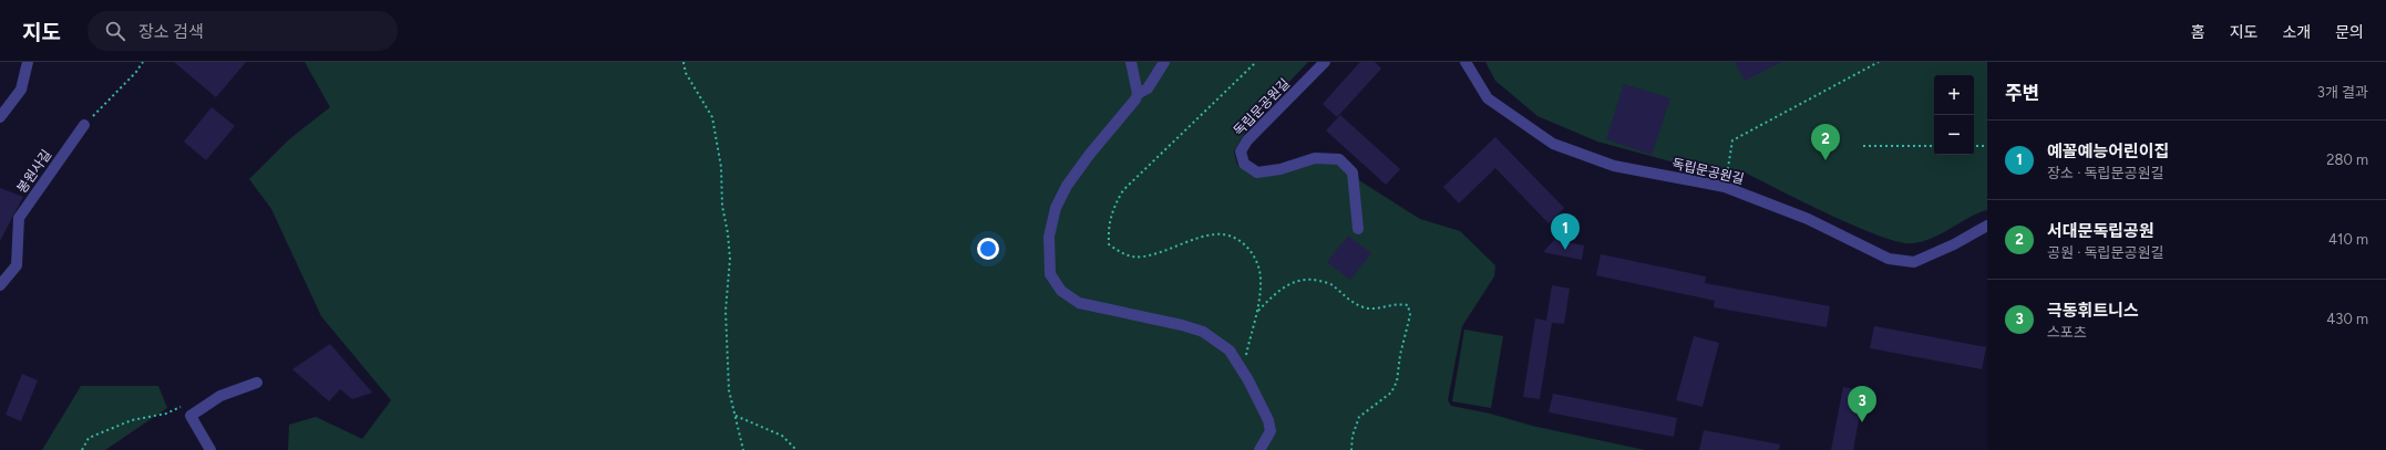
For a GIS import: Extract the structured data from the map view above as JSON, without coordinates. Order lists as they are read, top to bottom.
{
  "streets": {
    "street": ["독립문공원길", "봉원사길"]
  },
  "page": {
    "header": "지도",
    "search": "장소 검색",
    "nav": [
      "홈",
      "지도",
      "소개",
      "문의"
    ],
    "heading": ["주변", "3개 결과"],
    "map_buttons": ["+", "−"],
    "list": [
      {
        "mark": "1",
        "name": "예꼴예능어린이집",
        "note": "장소 · 독립문공원길",
        "value": "280 m"
      },
      {
        "mark": "2",
        "name": "서대문독립공원",
        "note": "공원 · 독립문공원길",
        "value": "410 m"
      },
      {
        "mark": "3",
        "name": "극동휘트니스",
        "note": "스포츠",
        "value": "430 m"
      }
    ],
    "pins": ["2", "1", "3"]
  }
}
